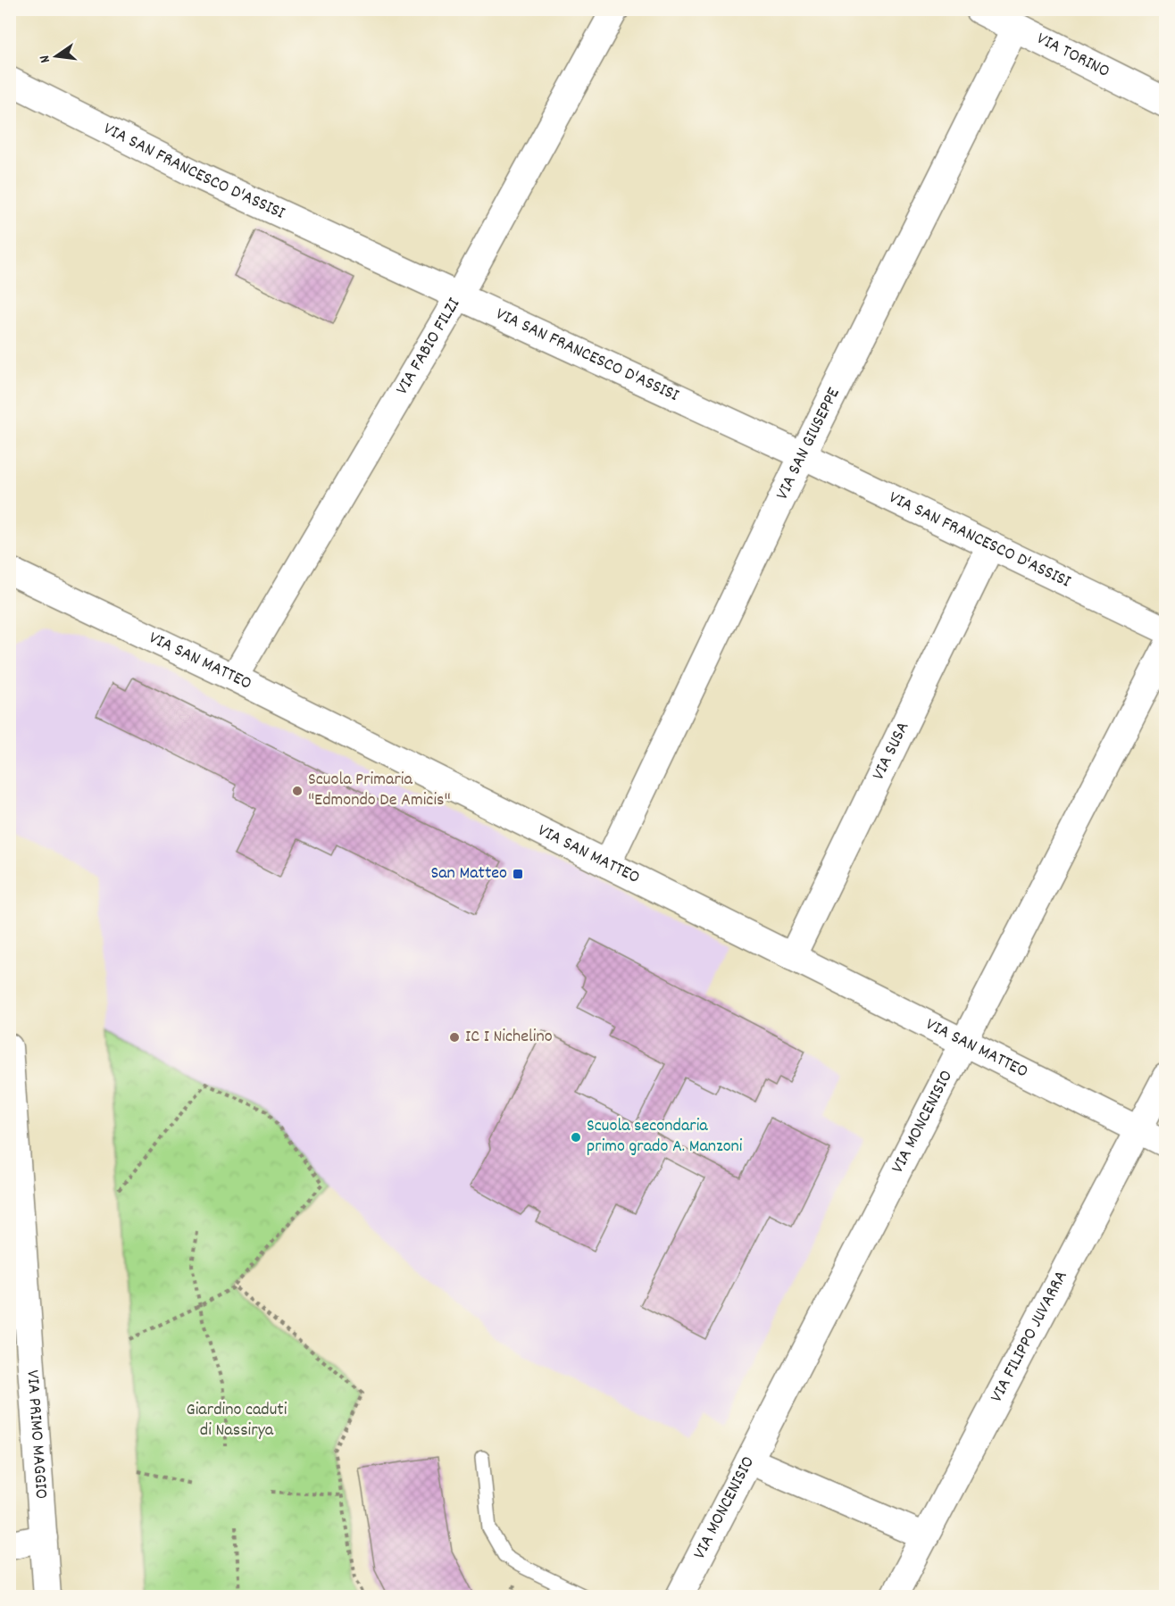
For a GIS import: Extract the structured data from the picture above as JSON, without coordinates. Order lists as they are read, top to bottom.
{
  "streets": {
    "main road": ["VIA TORINO"],
    "street": [
      "VIA SAN FRANCESCO D'ASSISI",
      "VIA FABIO FILZI",
      "VIA SAN GIUSEPPE",
      "VIA SAN MATTEO",
      "VIA SUSA",
      "VIA MONCENISIO",
      "VIA FILIPPO JUVARRA",
      "VIA PRIMO MAGGIO"
    ]
  },
  "crossings": [
    ["VIA TORINO", "VIA SAN GIUSEPPE"],
    ["VIA SAN FRANCESCO D'ASSISI", "VIA FABIO FILZI"],
    ["VIA SAN FRANCESCO D'ASSISI", "VIA SAN GIUSEPPE"],
    ["VIA SAN FRANCESCO D'ASSISI", "VIA SUSA"],
    ["VIA FABIO FILZI", "VIA SAN MATTEO"],
    ["VIA SAN GIUSEPPE", "VIA SAN MATTEO"],
    ["VIA SAN MATTEO", "VIA SUSA"],
    ["VIA SAN MATTEO", "VIA MONCENISIO"],
    ["VIA SAN MATTEO", "VIA FILIPPO JUVARRA"]
  ],
  "parks": ["Giardino caduti di Nassirya"],
  "places": {
    "other": ["Scuola Primaria \"Edmondo De Amicis\"", "IC I Nichelino", "Scuola secondaria primo grado A. Manzoni"],
    "transit": ["San Matteo"]
  },
  "north": "left"
}
